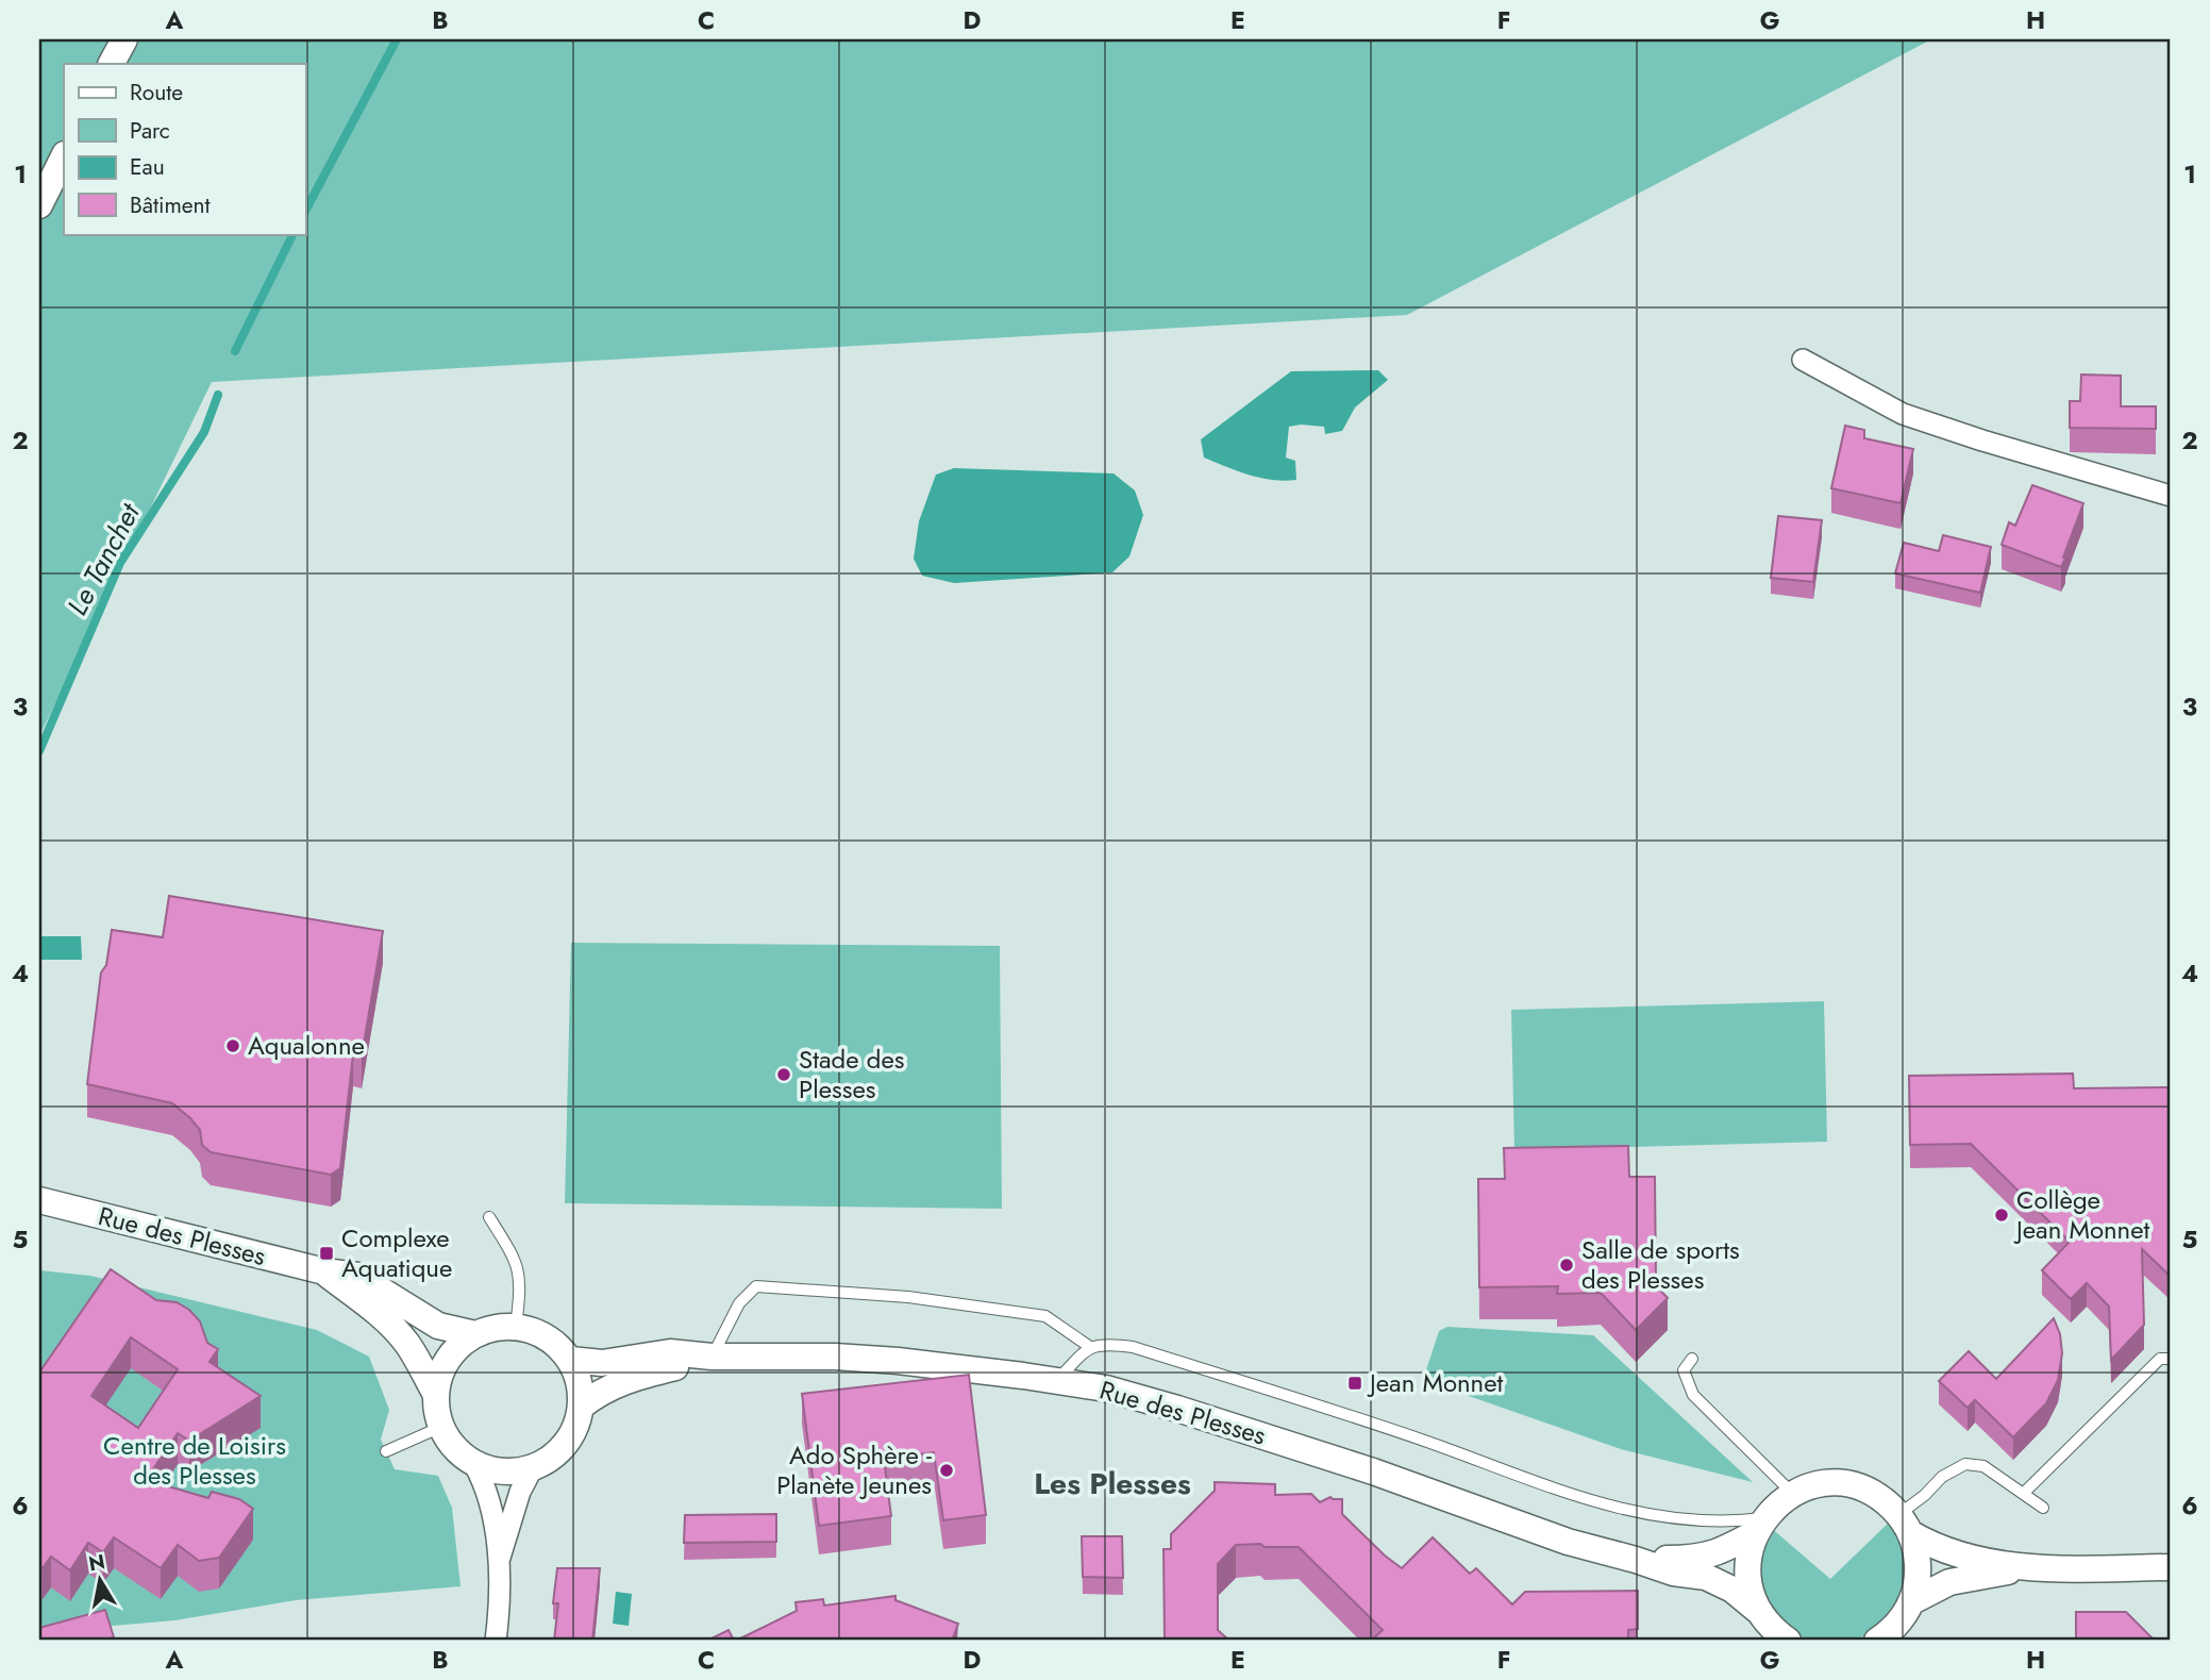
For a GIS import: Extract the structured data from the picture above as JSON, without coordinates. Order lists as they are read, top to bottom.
{
  "streets": {
    "street": ["Rue des Plesses"]
  },
  "districts": ["Les Plesses"],
  "water": ["Le Tanchet"],
  "parks": ["Centre de Loisirs des Plesses"],
  "places": {
    "other": [
      "Aqualonne",
      "Stade des Plesses",
      "Collège Jean Monnet",
      "Salle de sports des Plesses",
      "Ado Sphère - Planète Jeunes"
    ],
    "transit": ["Complexe Aquatique", "Jean Monnet"]
  },
  "legend": [
    "Route",
    "Parc",
    "Eau",
    "Bâtiment"
  ],
  "north": "top",
  "grid": {
    "columns": [
      "A",
      "B",
      "C",
      "D",
      "E",
      "F",
      "G",
      "H"
    ],
    "rows": [
      "1",
      "2",
      "3",
      "4",
      "5",
      "6"
    ]
  }
}
